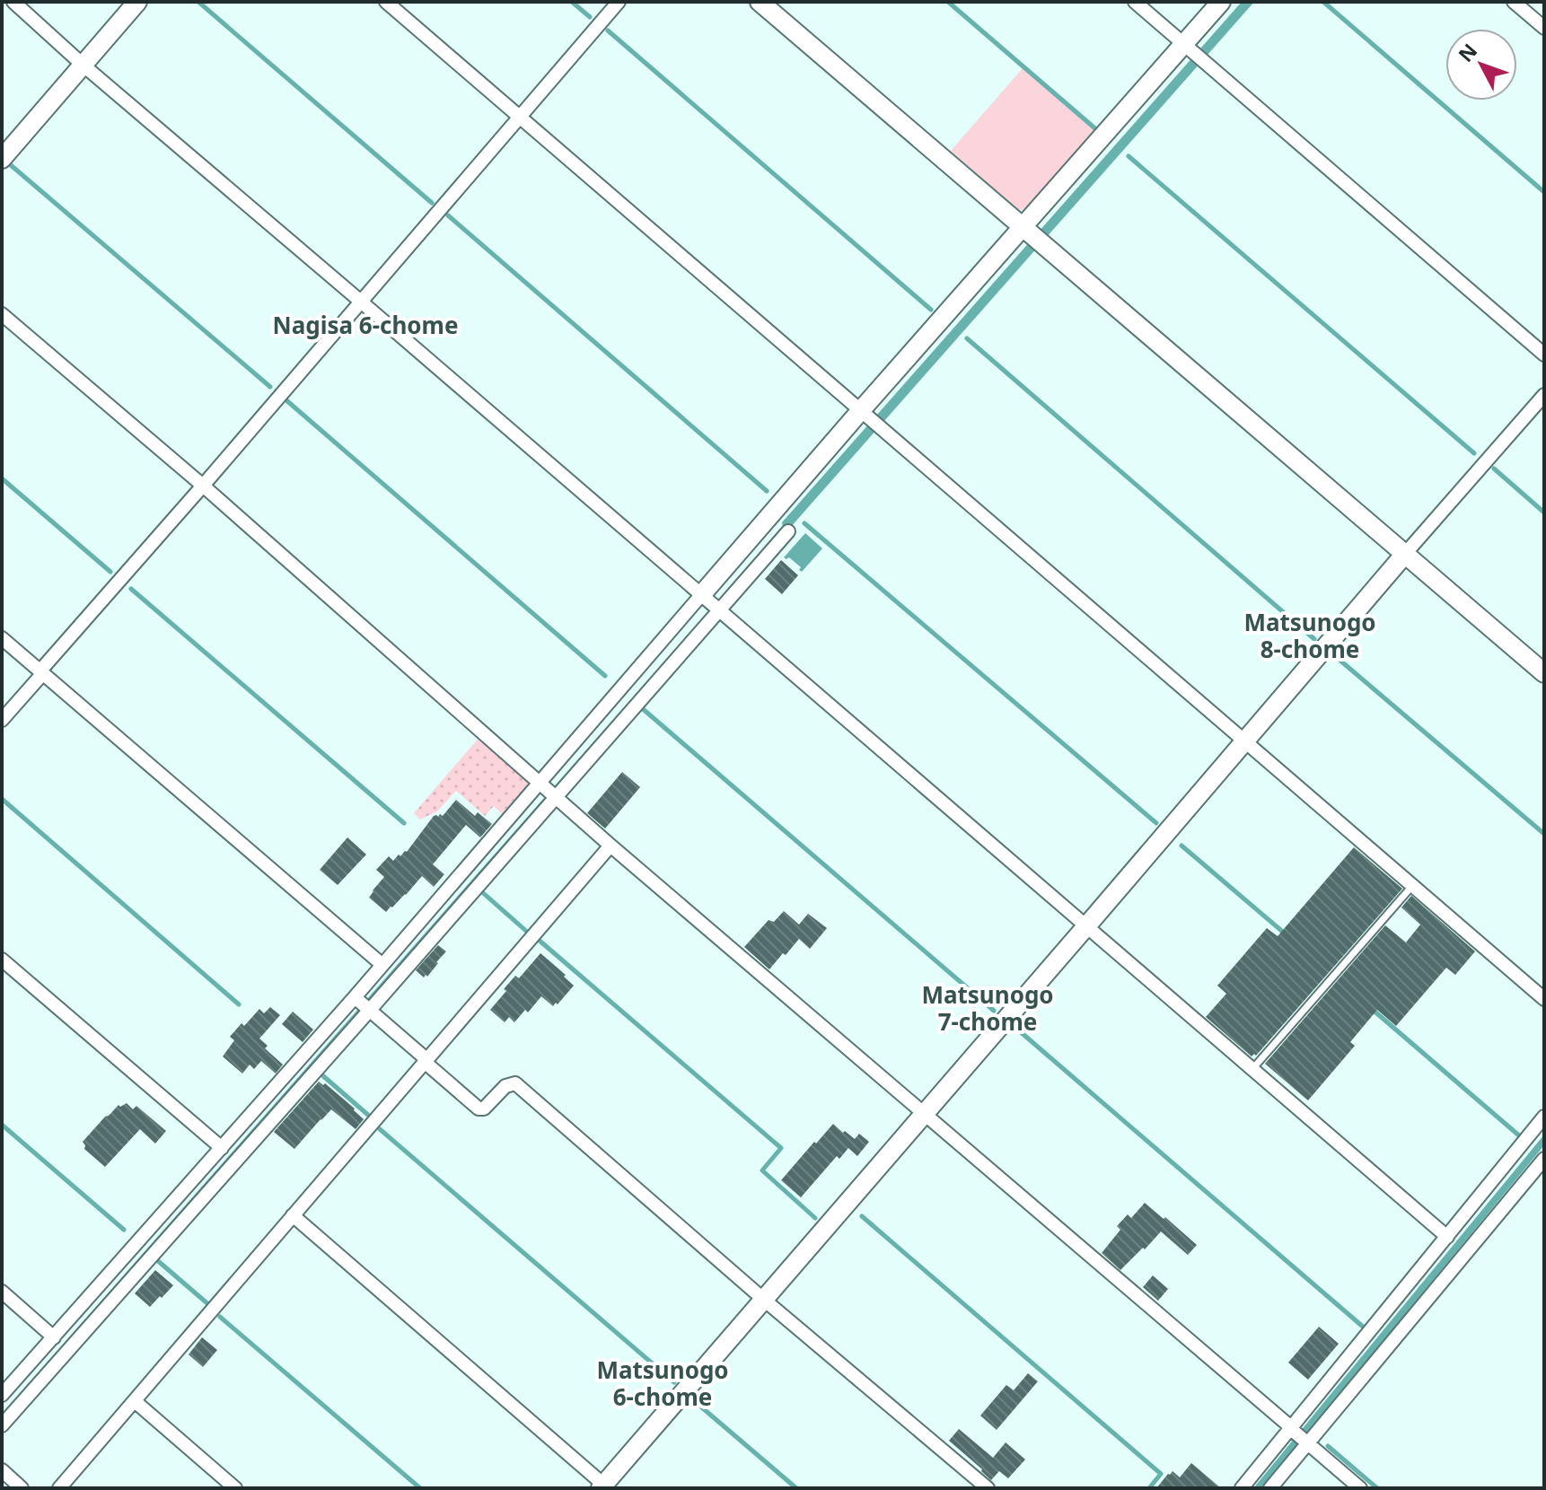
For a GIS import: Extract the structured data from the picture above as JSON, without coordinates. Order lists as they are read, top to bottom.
{
  "districts": [
    "Nagisa 6-chome",
    "Matsunogo 8-chome",
    "Matsunogo 7-chome",
    "Matsunogo 6-chome"
  ],
  "north": "top left"
}
